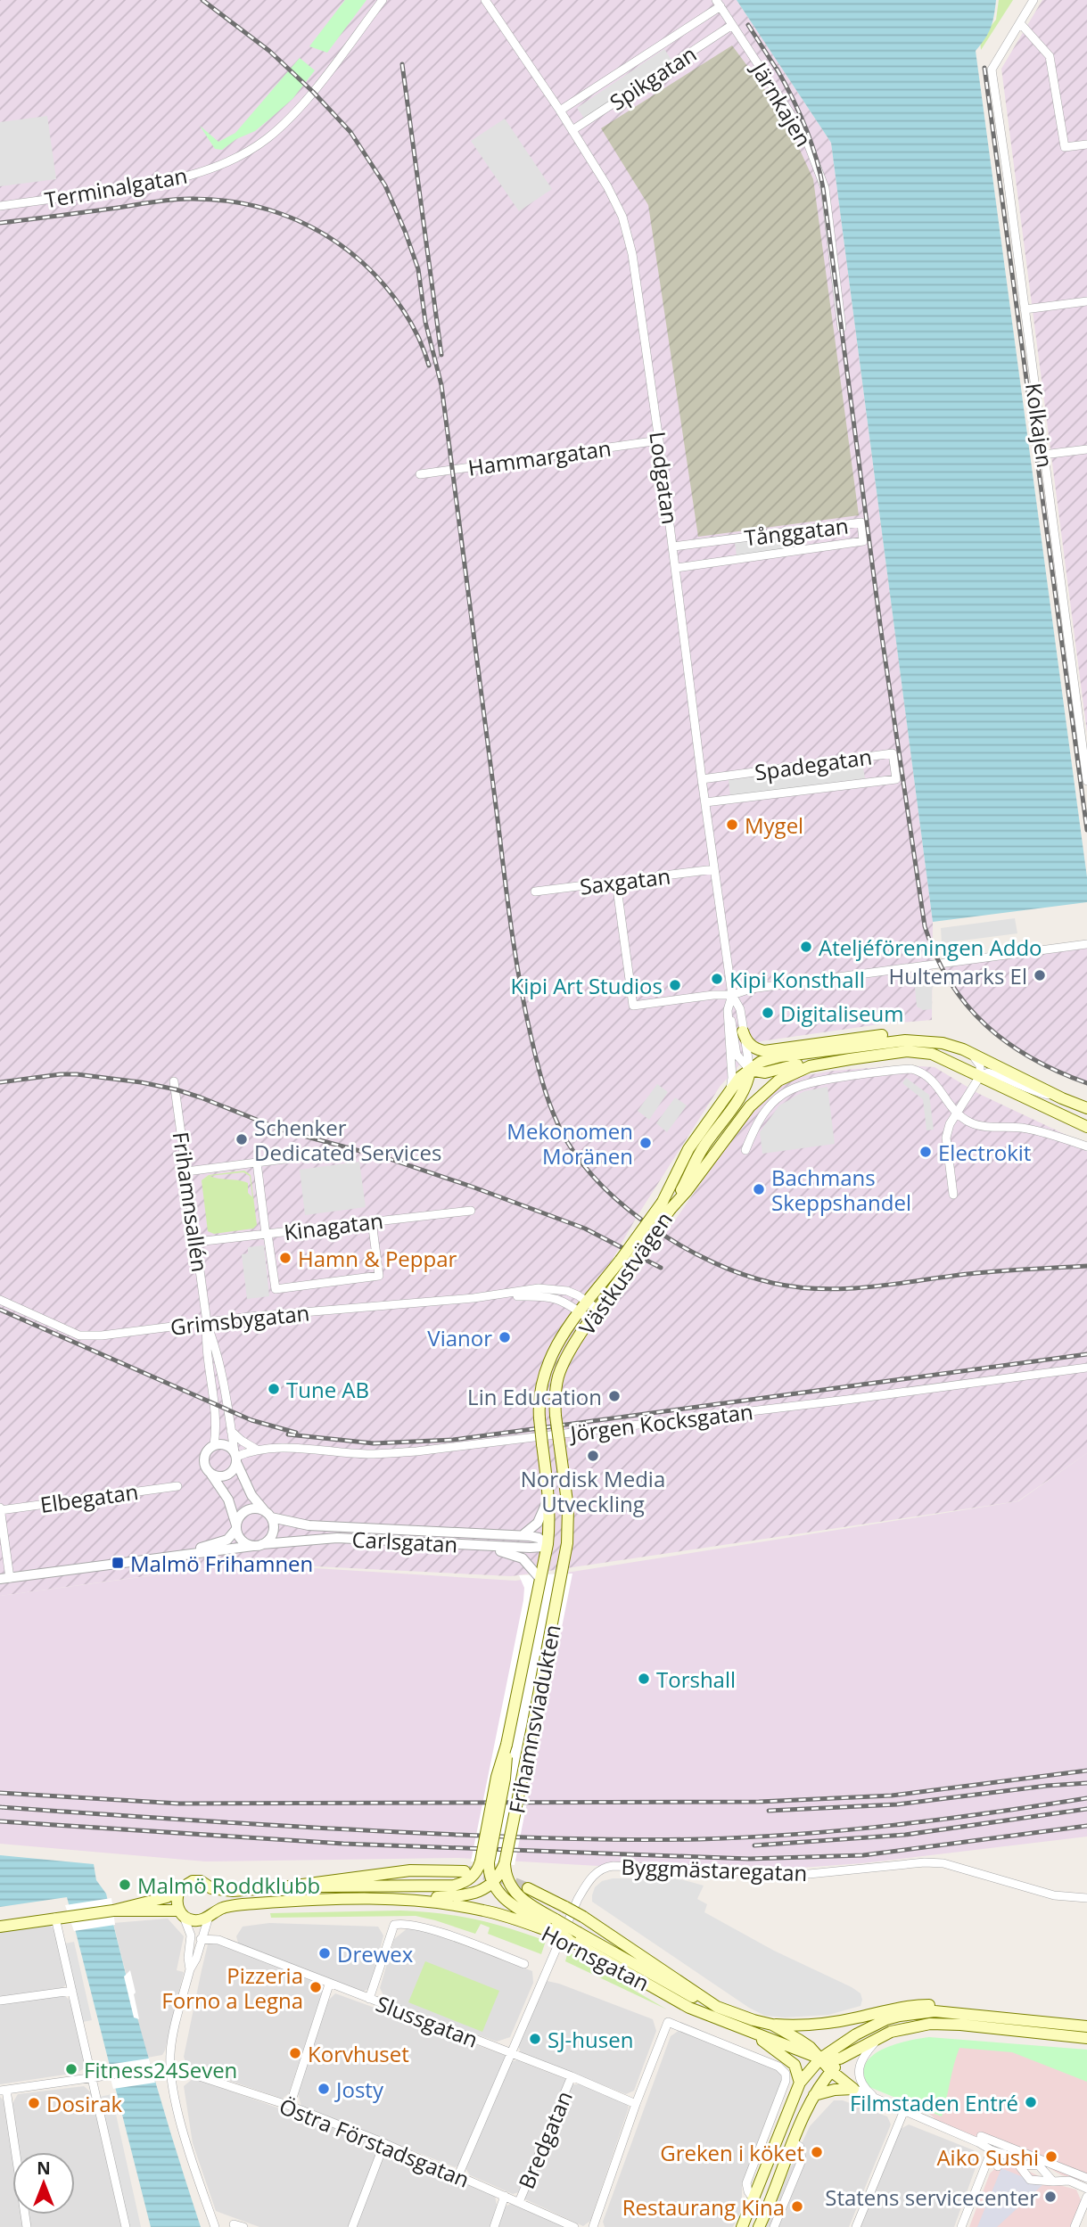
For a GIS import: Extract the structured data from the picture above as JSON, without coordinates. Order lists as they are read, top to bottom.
{
  "streets": {
    "main road": ["Västkustvägen", "Frihamnsviadukten", "Hornsgatan"],
    "street": [
      "Spikgatan",
      "Järnkajen",
      "Terminalgatan",
      "Kolkajen",
      "Hammargatan",
      "Lodgatan",
      "Tånggatan",
      "Spadegatan",
      "Saxgatan",
      "Frihamnsallén",
      "Kinagatan",
      "Grimsbygatan",
      "Jörgen Kocksgatan",
      "Elbegatan",
      "Carlsgatan",
      "Byggmästaregatan",
      "Slussgatan",
      "Bredgatan",
      "Östra Förstadsgatan"
    ]
  },
  "crossings": [
    ["Spikgatan", "Järnkajen"],
    ["Spikgatan", "Lodgatan"],
    ["Hammargatan", "Lodgatan"],
    ["Lodgatan", "Tånggatan"],
    ["Lodgatan", "Spadegatan"],
    ["Lodgatan", "Saxgatan"],
    ["Lodgatan", "Västkustvägen"],
    ["Frihamnsallén", "Kinagatan"],
    ["Frihamnsallén", "Grimsbygatan"],
    ["Frihamnsallén", "Jörgen Kocksgatan"],
    ["Frihamnsallén", "Carlsgatan"],
    ["Västkustvägen", "Grimsbygatan"],
    ["Västkustvägen", "Frihamnsviadukten"],
    ["Carlsgatan", "Frihamnsviadukten"],
    ["Byggmästaregatan", "Slussgatan"],
    ["Byggmästaregatan", "Östra Förstadsgatan"],
    ["Slussgatan", "Bredgatan"],
    ["Bredgatan", "Östra Förstadsgatan"]
  ],
  "places": {
    "other": [
      "Mygel",
      "Ateljéföreningen Addo",
      "Hultemarks El",
      "Kipi Konsthall",
      "Kipi Art Studios",
      "Digitaliseum",
      "Schenker Dedicated Services",
      "Mekonomen Moränen",
      "Electrokit",
      "Bachmans Skeppshandel",
      "Hamn & Peppar",
      "Vianor",
      "Tune AB",
      "Lin Education",
      "Nordisk Media Utveckling",
      "Torshall",
      "Malmö Roddklubb",
      "Drewex",
      "Pizzeria Forno a Legna",
      "SJ-husen",
      "Korvhuset",
      "Fitness24Seven",
      "Josty",
      "Filmstaden Entré",
      "Dosirak",
      "Greken i köket",
      "Aiko Sushi",
      "Statens servicecenter",
      "Restaurang Kina"
    ],
    "transit": ["Malmö Frihamnen"]
  },
  "north": "top"
}
